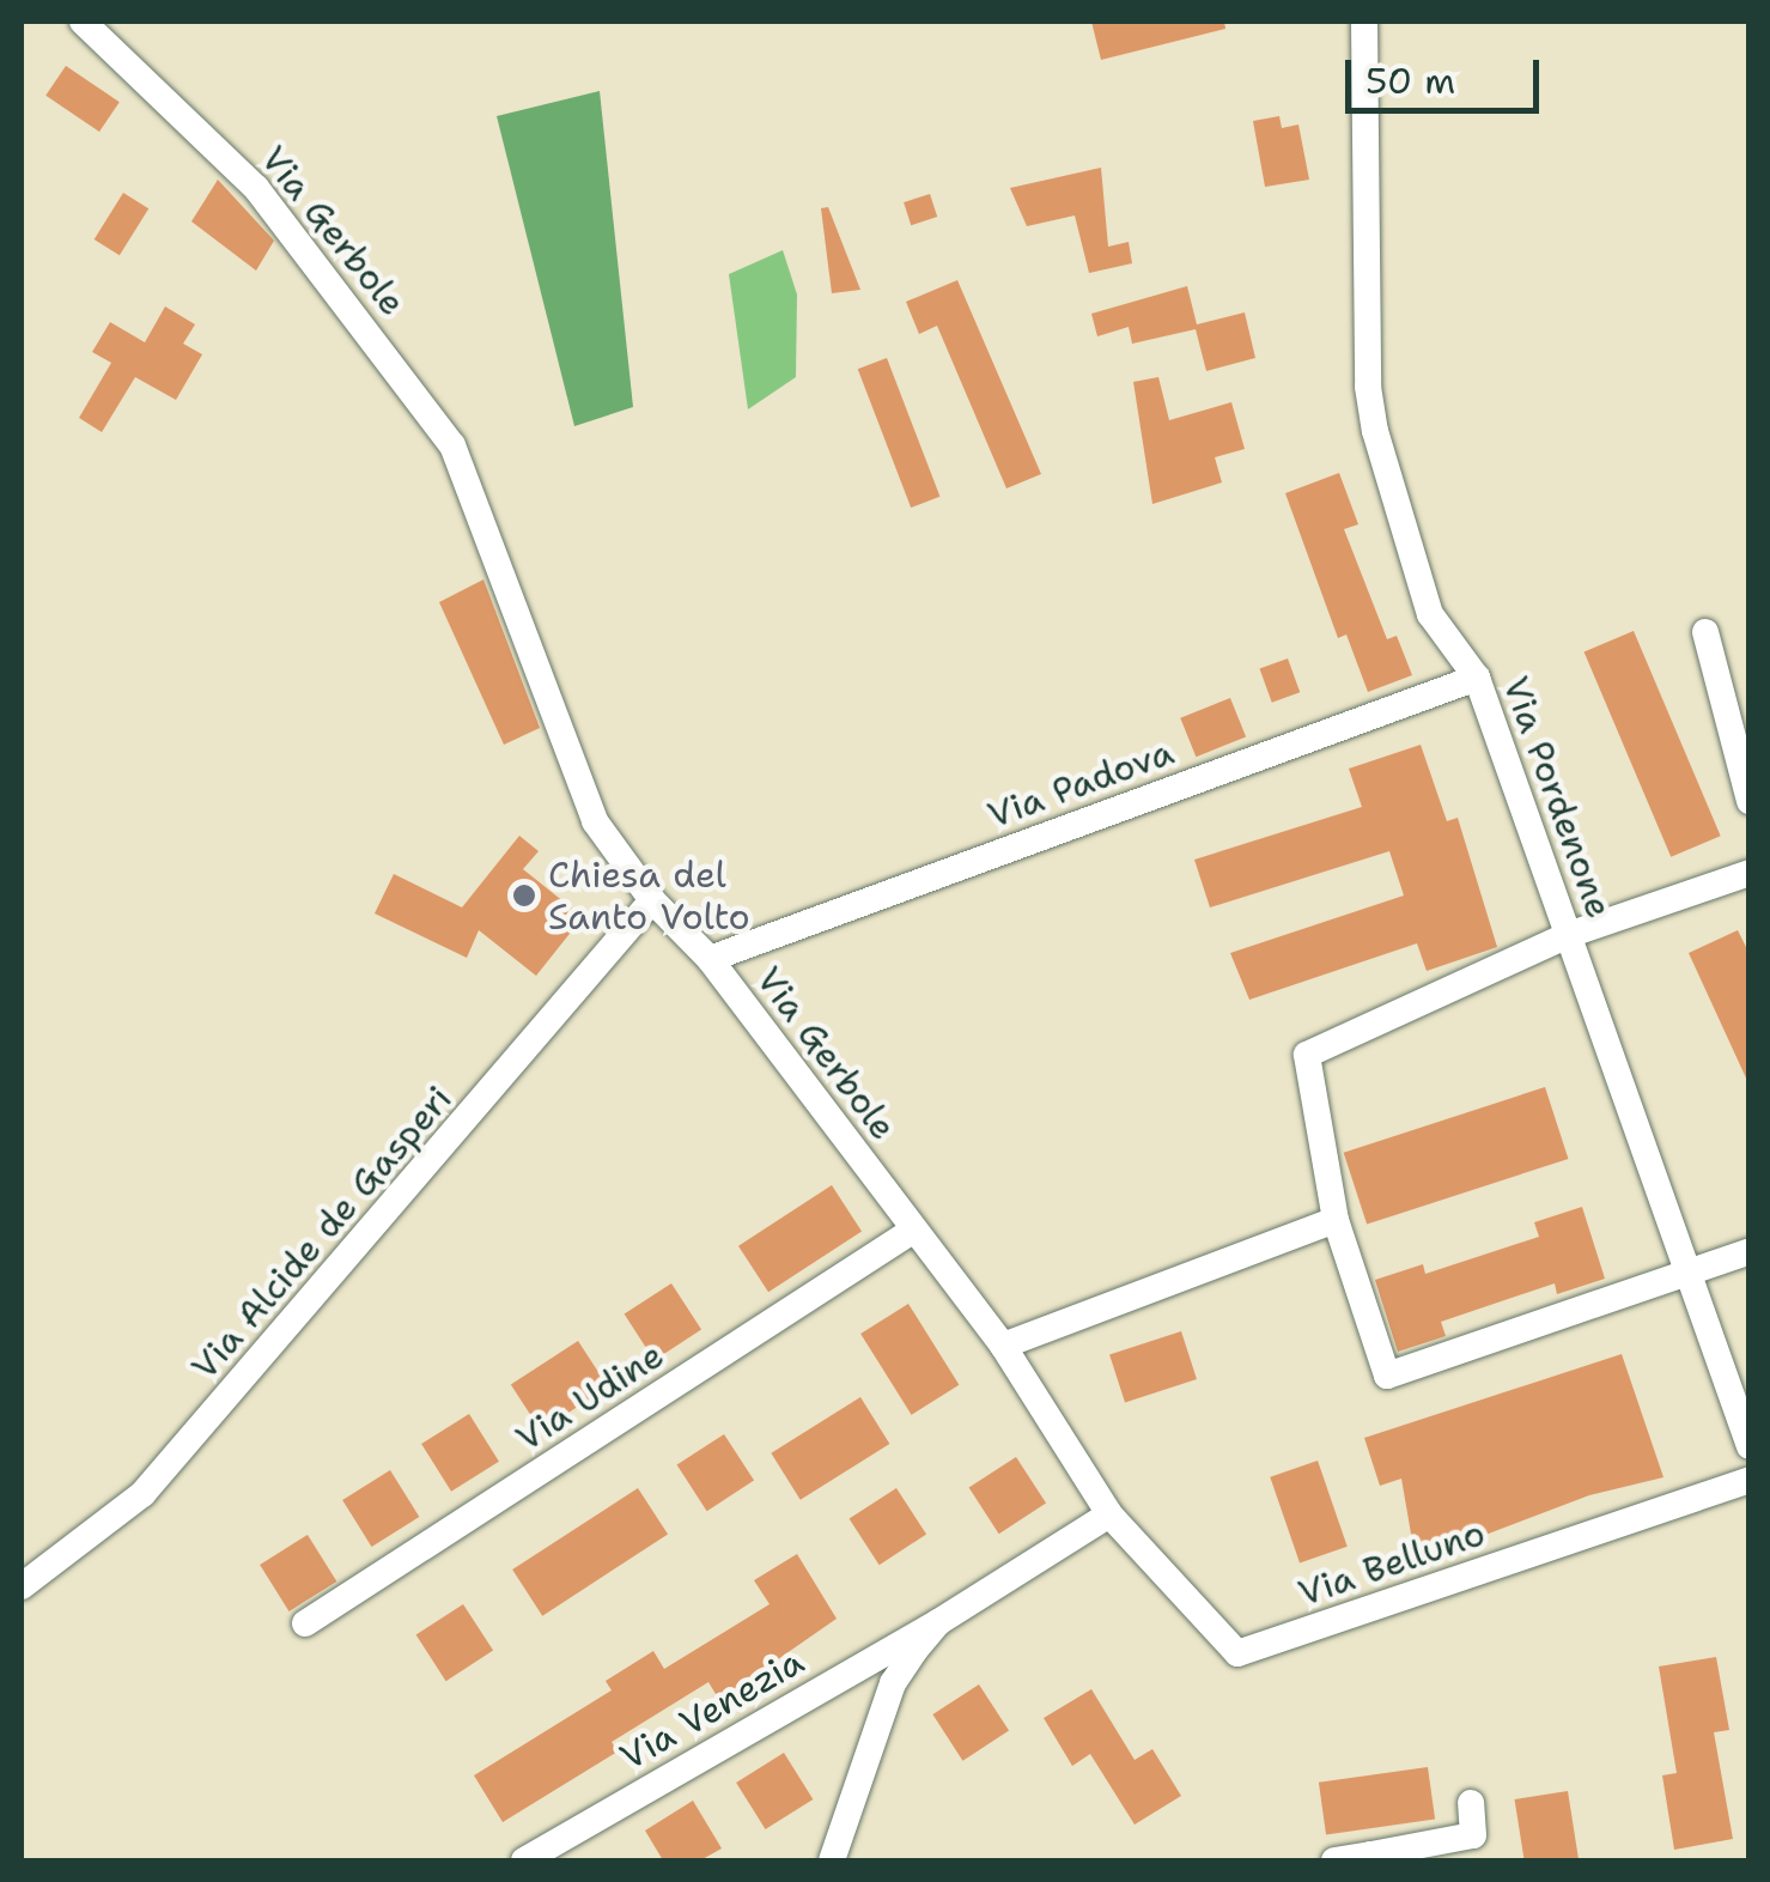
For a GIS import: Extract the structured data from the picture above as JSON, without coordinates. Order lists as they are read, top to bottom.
{
  "streets": {
    "street": [
      "Via Gerbole",
      "Via Padova",
      "Via Pordenone",
      "Via Alcide de Gasperi",
      "Via Udine",
      "Via Belluno",
      "Via Venezia"
    ]
  },
  "crossings": [
    ["Via Gerbole", "Via Padova"],
    ["Via Gerbole", "Via Alcide de Gasperi"],
    ["Via Gerbole", "Via Udine"],
    ["Via Gerbole", "Via Belluno"],
    ["Via Padova", "Via Pordenone"]
  ],
  "places": ["Chiesa del Santo Volto"],
  "scale_bar": "50 m"
}
